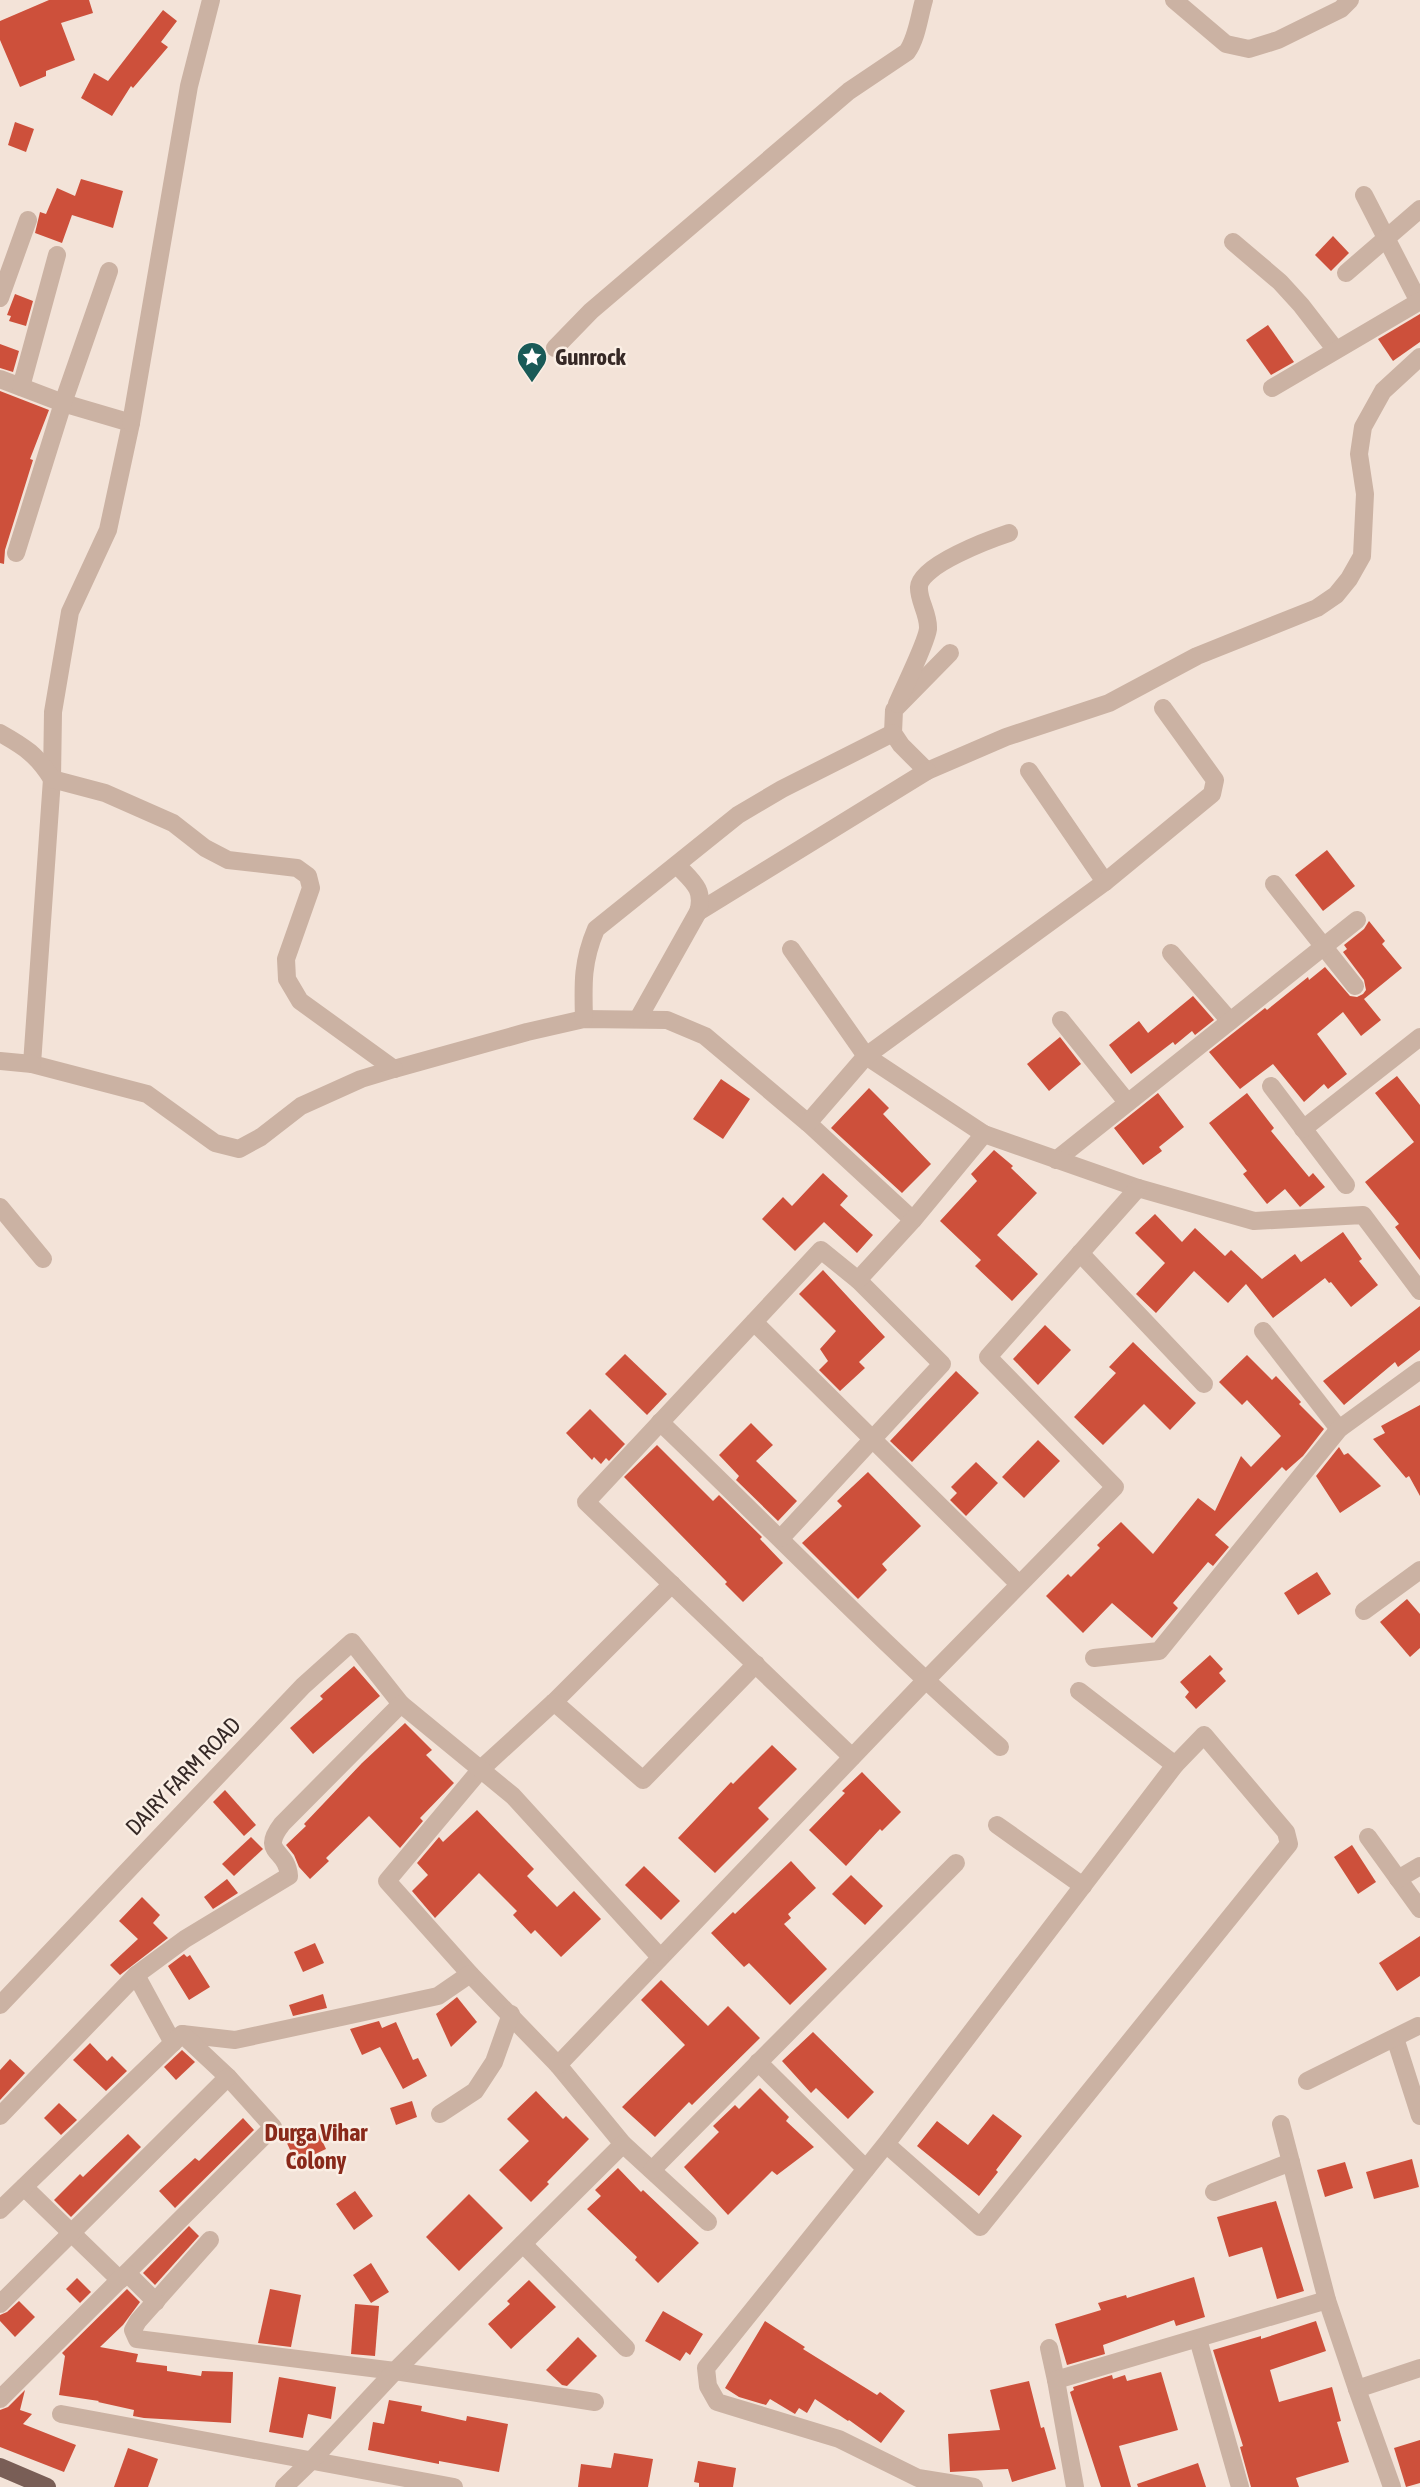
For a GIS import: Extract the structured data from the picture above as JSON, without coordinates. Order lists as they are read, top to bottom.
{
  "streets": {
    "street": ["DAIRY FARM ROAD"]
  },
  "districts": ["Durga Vihar Colony"],
  "places": {
    "place": ["Gunrock"]
  }
}
